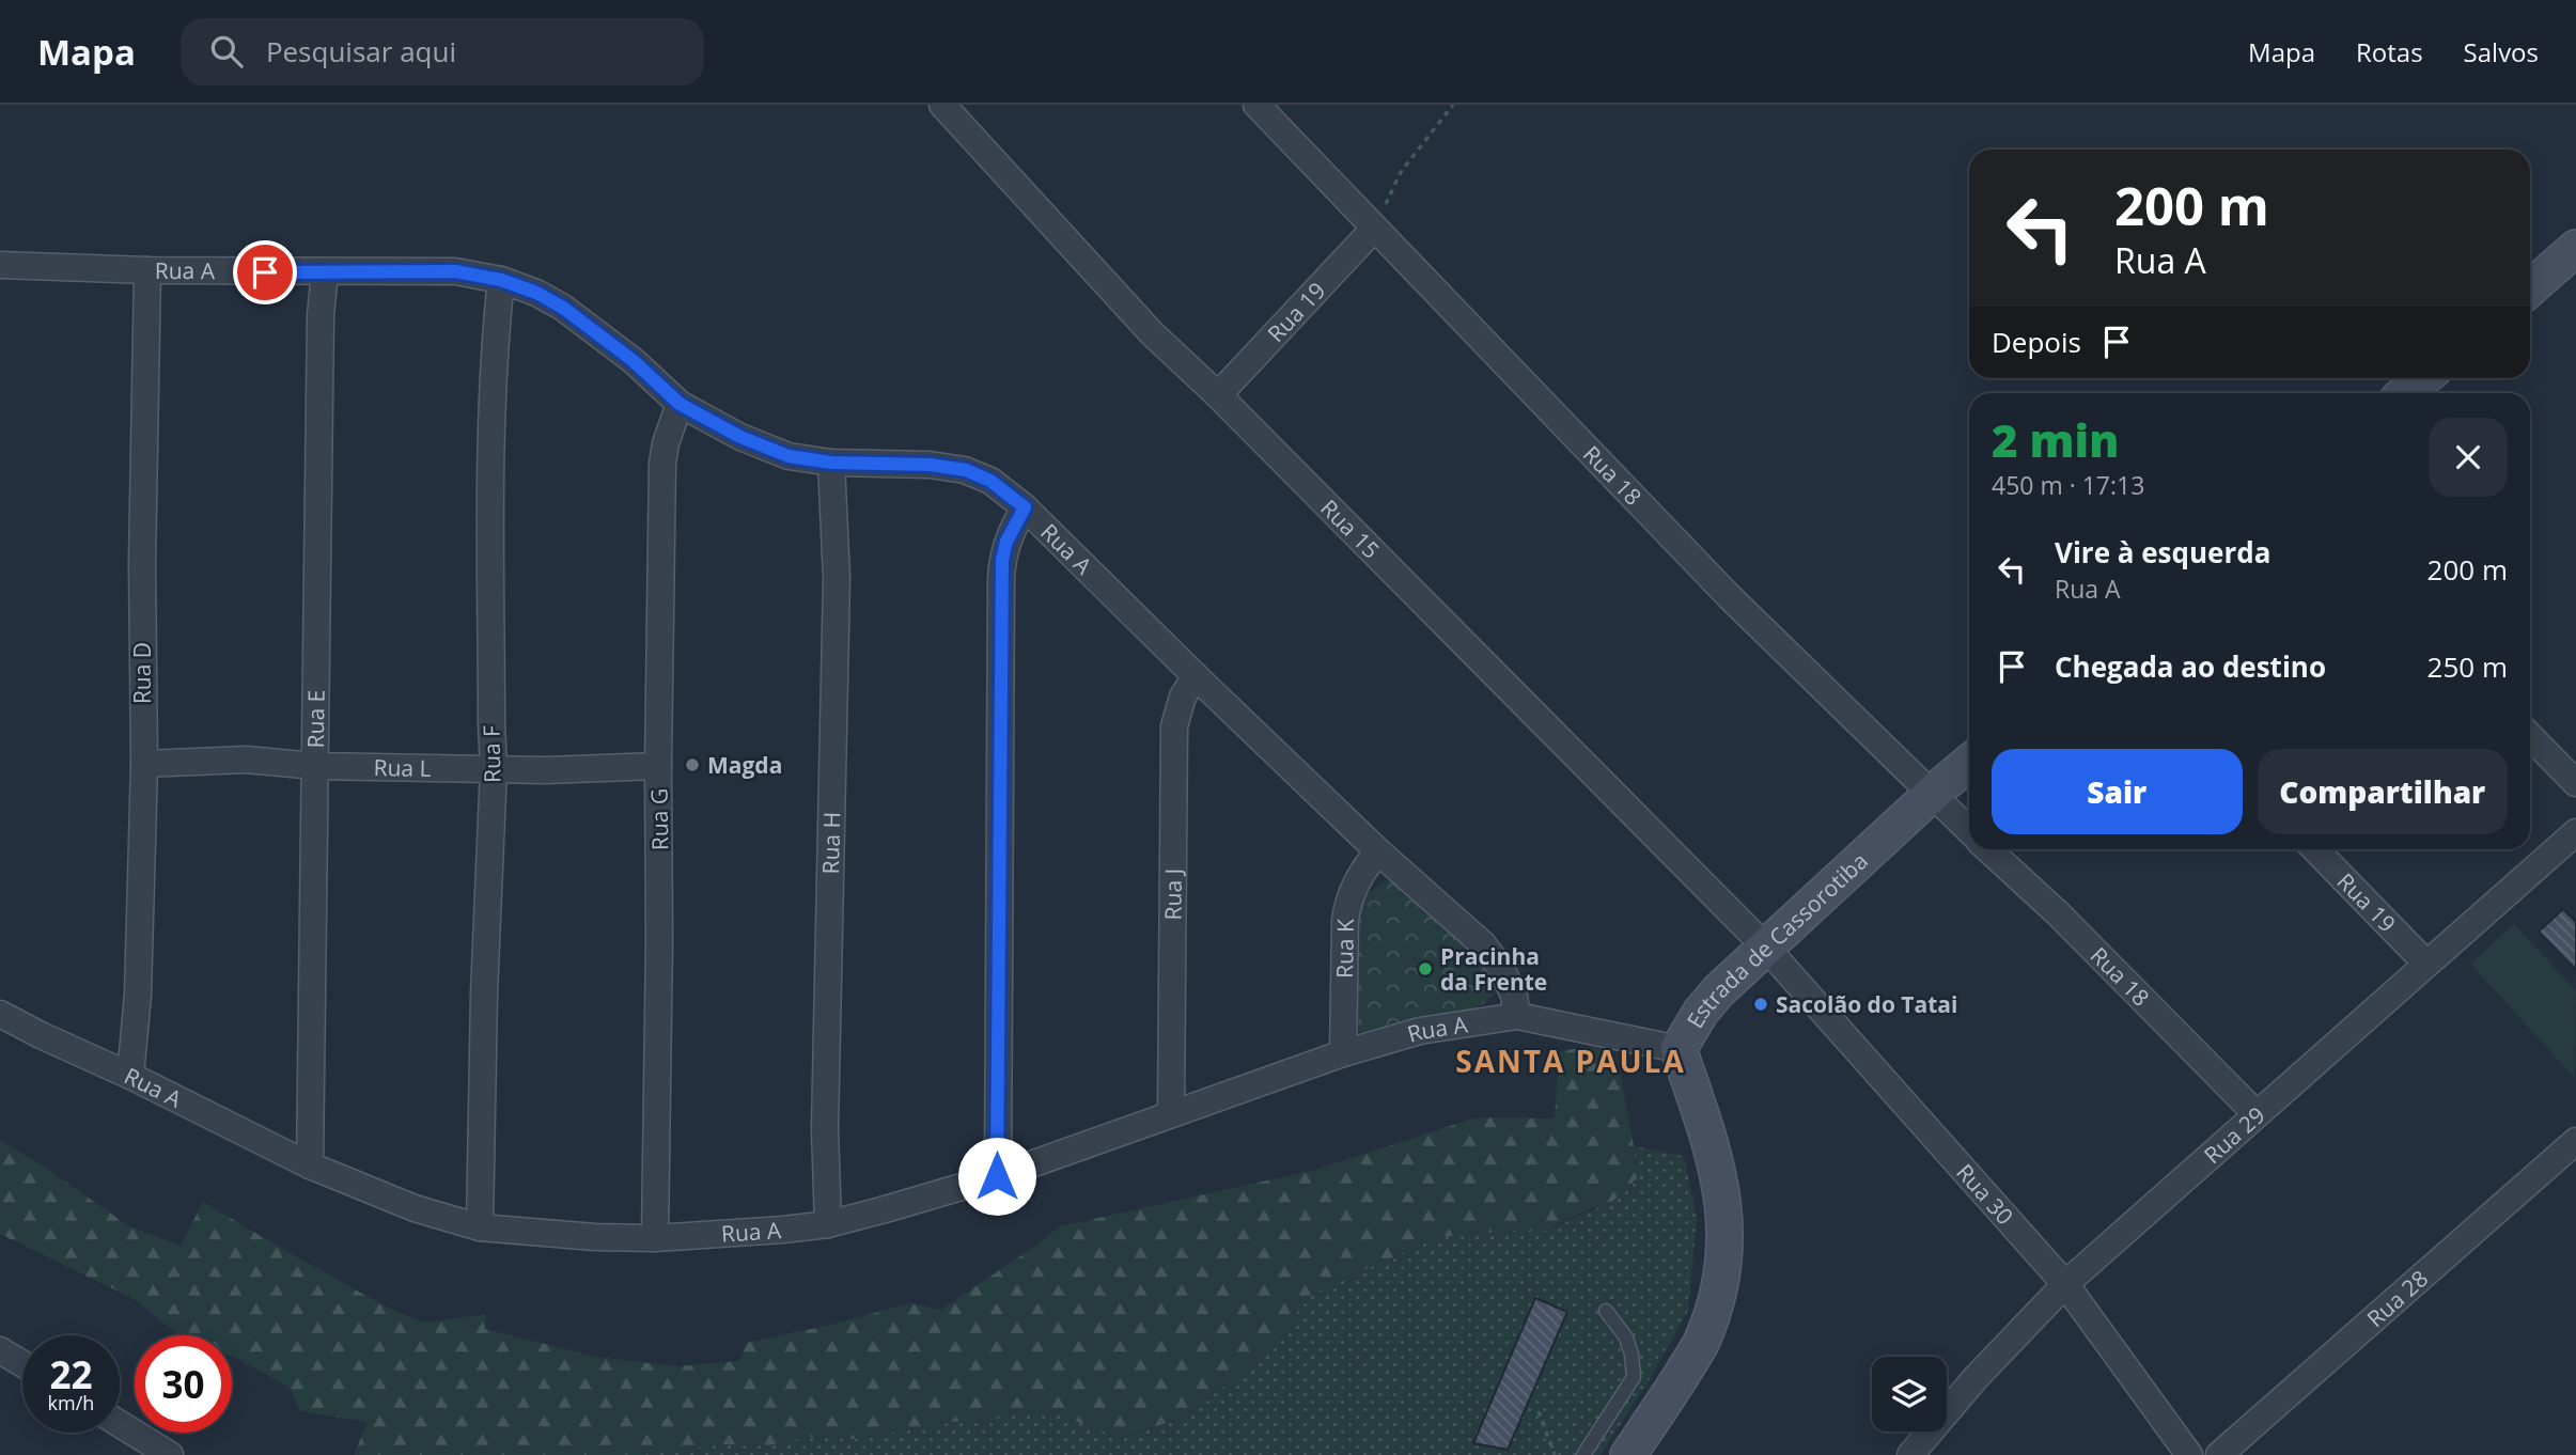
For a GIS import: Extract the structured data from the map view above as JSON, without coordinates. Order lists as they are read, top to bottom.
{
  "streets": {
    "main road": ["Estrada de Cassorotiba"],
    "street": [
      "Rua A",
      "Rua 19",
      "Rua 18",
      "Rua 15",
      "Rua D",
      "Rua E",
      "Rua F",
      "Rua L",
      "Rua G",
      "Rua H",
      "Rua J",
      "Rua K",
      "Rua 29",
      "Rua 30",
      "Rua 28"
    ]
  },
  "crossings": [
    ["Rua A", "Rua D"],
    ["Rua A", "Rua E"],
    ["Rua A", "Rua F"],
    ["Rua A", "Rua G"],
    ["Rua A", "Rua H"],
    ["Rua A", "Rua J"],
    ["Rua A", "Estrada de Cassorotiba"],
    ["Rua A", "Rua K"],
    ["Rua 19", "Rua 18"],
    ["Rua 19", "Rua 15"],
    ["Rua 19", "Rua 29"],
    ["Rua 18", "Estrada de Cassorotiba"],
    ["Rua 18", "Rua 29"],
    ["Rua 15", "Estrada de Cassorotiba"],
    ["Rua 15", "Rua 30"],
    ["Rua D", "Rua L"],
    ["Rua E", "Rua L"],
    ["Rua F", "Rua L"],
    ["Rua L", "Rua G"],
    ["Estrada de Cassorotiba", "Rua 30"],
    ["Rua 29", "Rua 30"]
  ],
  "districts": ["SANTA PAULA"],
  "places": ["Magda", "Pracinha da Frente", "Sacolão do Tatai"],
  "page": {
    "header": "Mapa",
    "search": "Pesquisar aqui",
    "nav": ["Mapa", "Rotas", "Salvos"],
    "turn": ["200 m", "Rua A"],
    "then": "Depois",
    "heading": ["2 min", "450 m · 17:13"],
    "list": [
      {
        "name": "Vire à esquerda",
        "note": "Rua A",
        "value": "200 m"
      },
      {
        "name": "Chegada ao destino",
        "value": "250 m"
      }
    ],
    "buttons": ["Sair", "Compartilhar"],
    "speed": "22 km/h",
    "limit": "30"
  }
}
